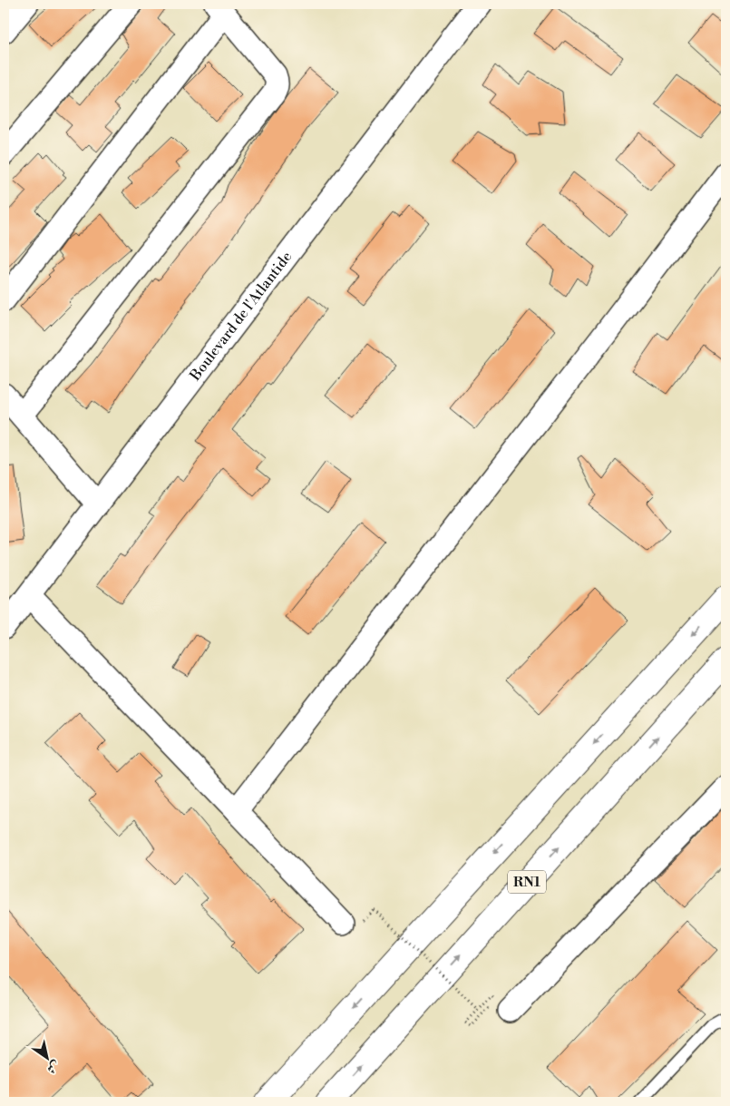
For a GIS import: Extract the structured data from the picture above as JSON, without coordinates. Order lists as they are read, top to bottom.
{
  "streets": {
    "highway": ["RN1"],
    "street": ["Boulevard de l'Atlantide"]
  },
  "north": "bottom right"
}
